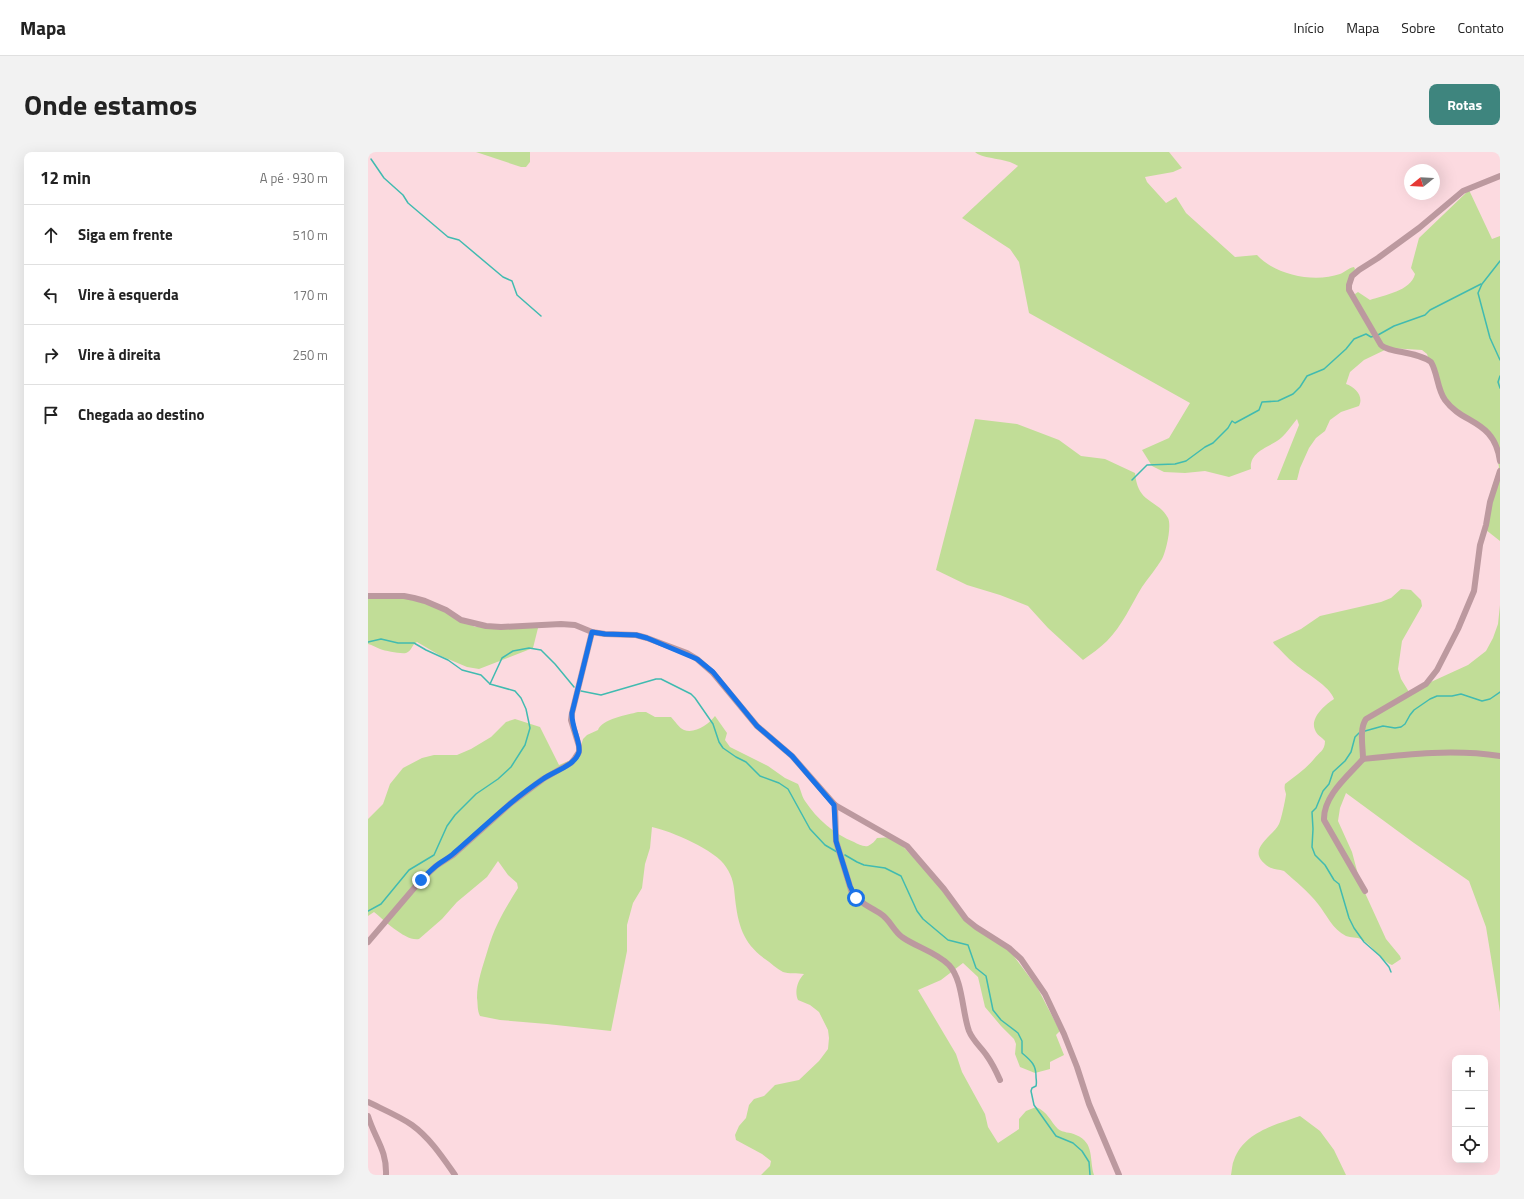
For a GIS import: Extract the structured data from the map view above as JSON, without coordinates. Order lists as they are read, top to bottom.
{
  "north": "left",
  "page": {
    "header": "Mapa",
    "nav": [
      "Início",
      "Mapa",
      "Sobre",
      "Contato"
    ],
    "title": "Onde estamos",
    "buttons": "Rotas",
    "heading": ["12 min", "A pé · 930 m"],
    "list": [
      ["Siga em frente", "510 m"],
      ["Vire à esquerda", "170 m"],
      ["Vire à direita", "250 m"],
      "Chegada ao destino"
    ],
    "map_buttons": ["+", "−"]
  }
}
